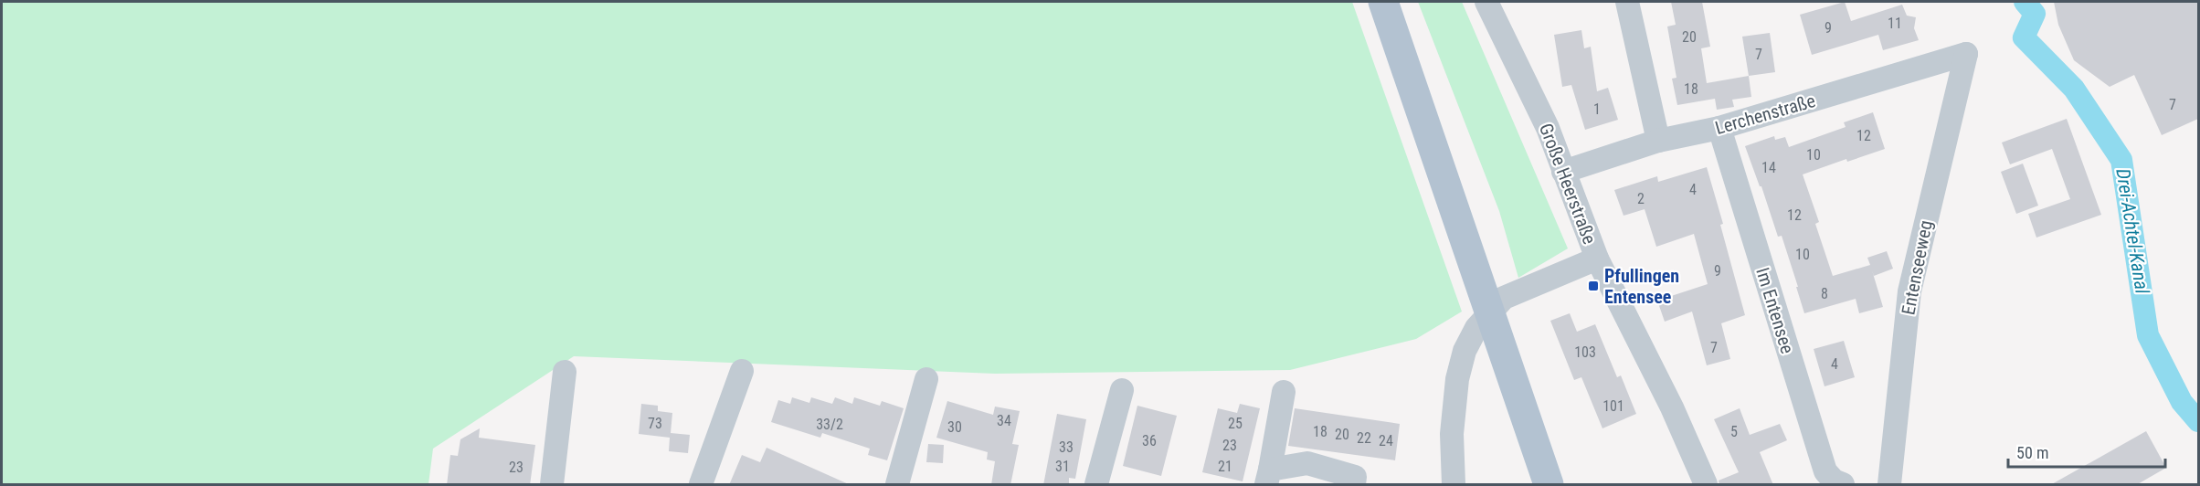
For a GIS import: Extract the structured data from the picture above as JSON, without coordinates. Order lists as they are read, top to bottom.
{
  "streets": {
    "street": [
      "Lerchenstraße",
      "Große Heerstraße",
      "Entenseeweg",
      "Im Entensee"
    ]
  },
  "crossings": [
    ["Lerchenstraße", "Große Heerstraße"],
    ["Lerchenstraße", "Entenseeweg"],
    ["Lerchenstraße", "Im Entensee"]
  ],
  "water": ["Drei-Achtel-Kanal"],
  "places": {
    "transit": ["Pfullingen Entensee"]
  },
  "house_numbers": [
    "11",
    "9",
    "20",
    "7",
    "18",
    "7",
    "1",
    "12",
    "10",
    "14",
    "4",
    "2",
    "12",
    "10",
    "9",
    "8",
    "7",
    "103",
    "4",
    "101",
    "34",
    "73",
    "25",
    "33/2",
    "30",
    "18",
    "5",
    "20",
    "22",
    "36",
    "24",
    "23",
    "33",
    "31",
    "21",
    "23"
  ],
  "scale_bar": "50 m"
}
